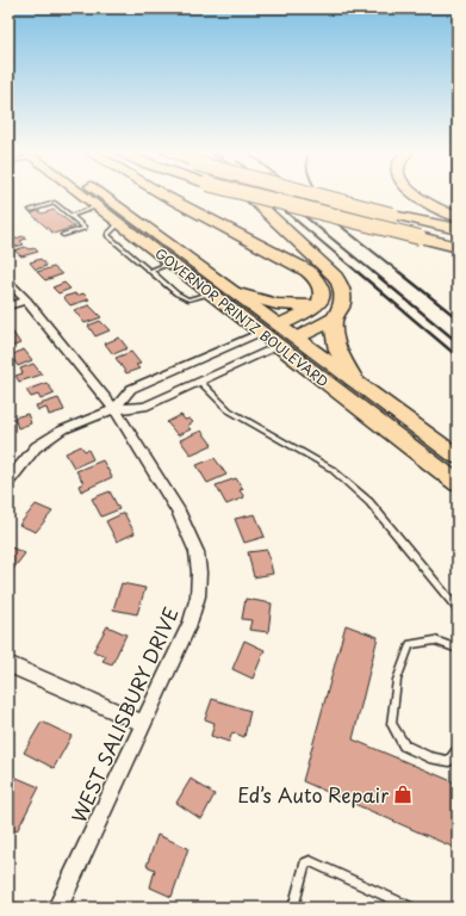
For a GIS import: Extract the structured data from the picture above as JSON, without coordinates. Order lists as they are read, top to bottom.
{
  "streets": {
    "main road": ["GOVERNOR PRINTZ BOULEVARD"],
    "street": ["WEST SALISBURY DRIVE"]
  },
  "places": {
    "shop": ["Ed’s Auto Repair"]
  }
}
